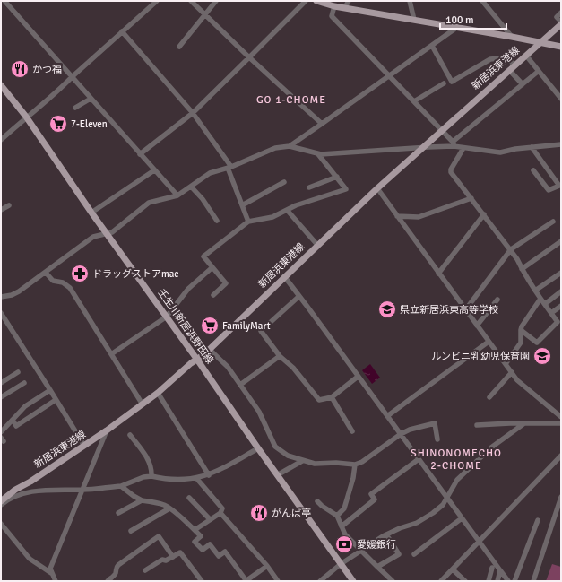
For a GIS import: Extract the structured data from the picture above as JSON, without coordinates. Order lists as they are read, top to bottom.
{
  "streets": {
    "main road": ["新居浜東港線", "壬生川新居浜野田線"]
  },
  "crossings": [
    ["新居浜東港線", "壬生川新居浜野田線"]
  ],
  "districts": ["GO 1-CHOME", "SHINONOMECHO 2-CHOME"],
  "places": {
    "restaurant": ["かつ福", "がんば亭"],
    "supermarket": ["7-Eleven", "FamilyMart"],
    "pharmacy": ["ドラッグストアmac"],
    "school or university": ["県立新居浜東高等学校", "ルンビニ乳幼児保育園"],
    "bank": ["愛媛銀行"]
  },
  "scale_bar": "100 m"
}
